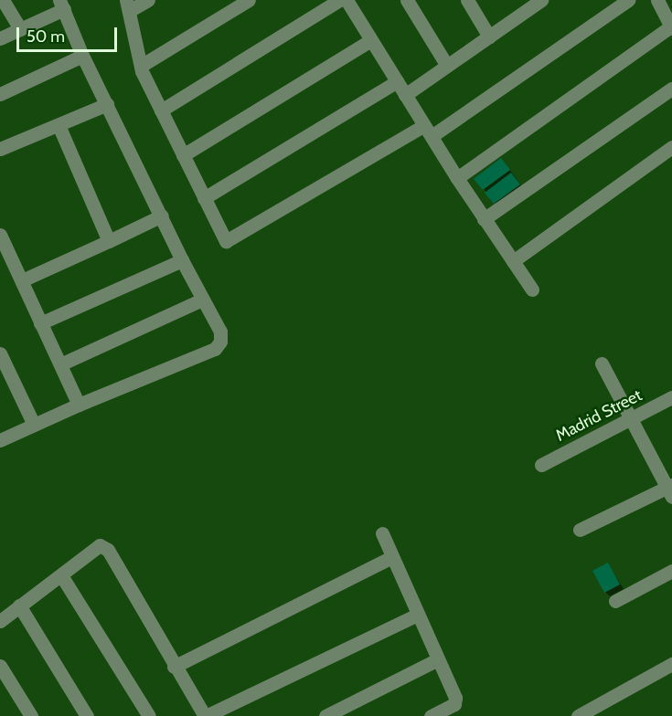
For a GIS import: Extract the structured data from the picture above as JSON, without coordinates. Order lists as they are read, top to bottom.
{
  "streets": {
    "street": ["Madrid Street"]
  },
  "scale_bar": "50 m"
}
